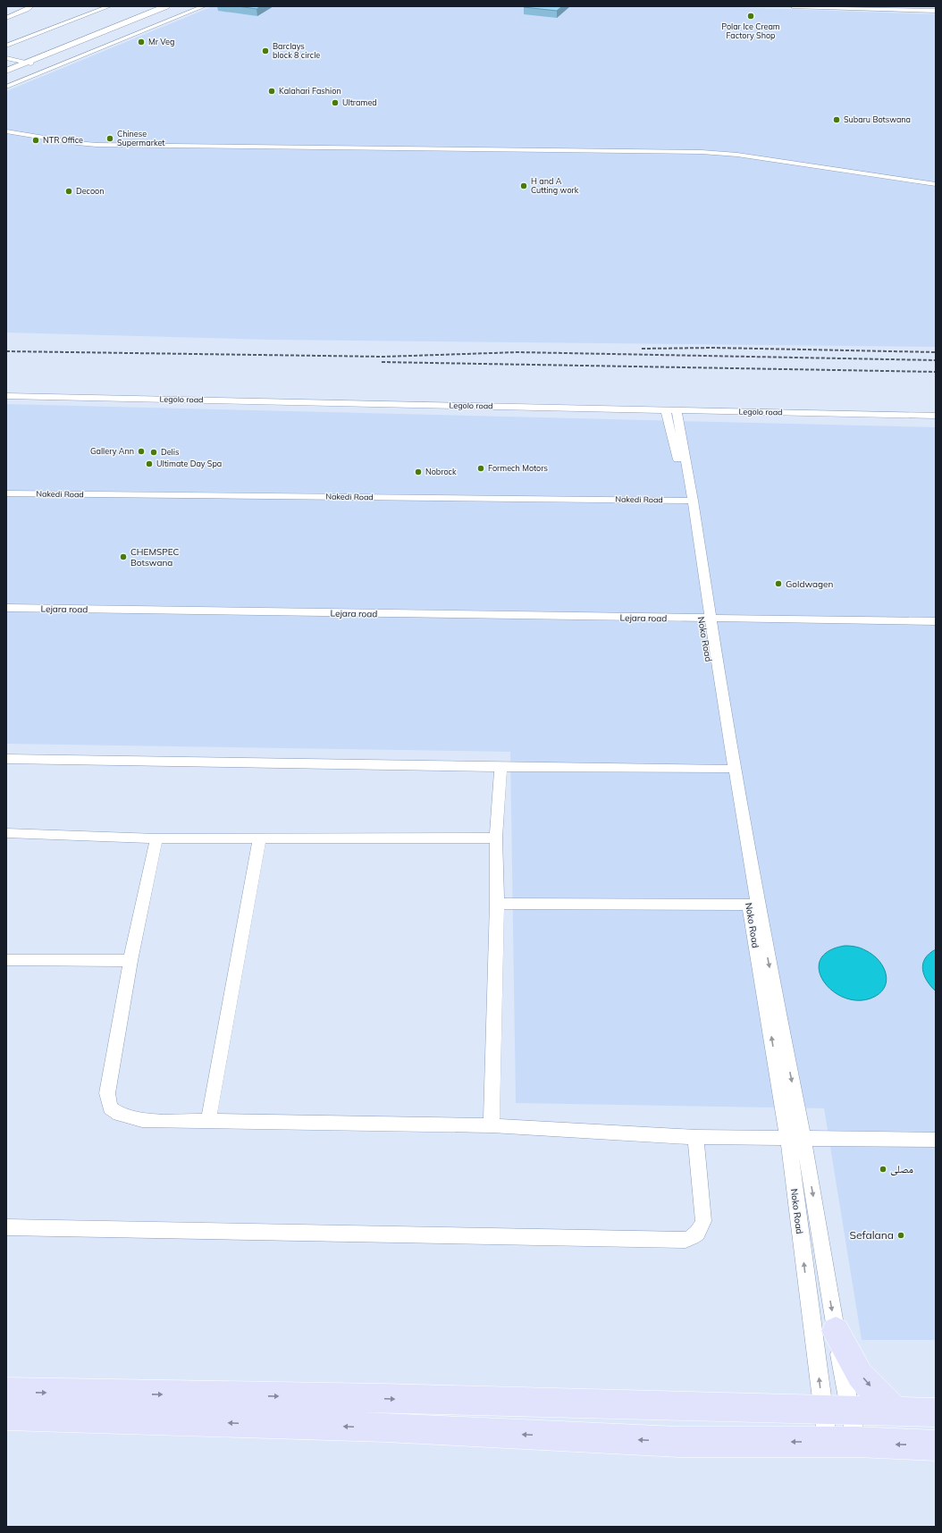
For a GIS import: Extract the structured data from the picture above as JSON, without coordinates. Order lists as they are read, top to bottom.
{
  "streets": {
    "street": [
      "Legolo road",
      "Nakedi Road",
      "Lejara road",
      "Noko Road"
    ]
  },
  "crossings": [
    ["Lejara road", "Noko Road"]
  ],
  "places": [
    "Polar Ice Cream Factory Shop",
    "Mr Veg",
    "Barclays block 8 circle",
    "Kalahari Fashion",
    "Ultramed",
    "Subaru Botswana",
    "Chinese Supermarket",
    "NTR Office",
    "H and A Cutting work",
    "Decoon",
    "Gallery Ann",
    "Delis",
    "Ultimate Day Spa",
    "Formech Motors",
    "Nobrock",
    "CHEMSPEC Botswana",
    "Goldwagen",
    "مصلى",
    "Sefalana"
  ]
}
